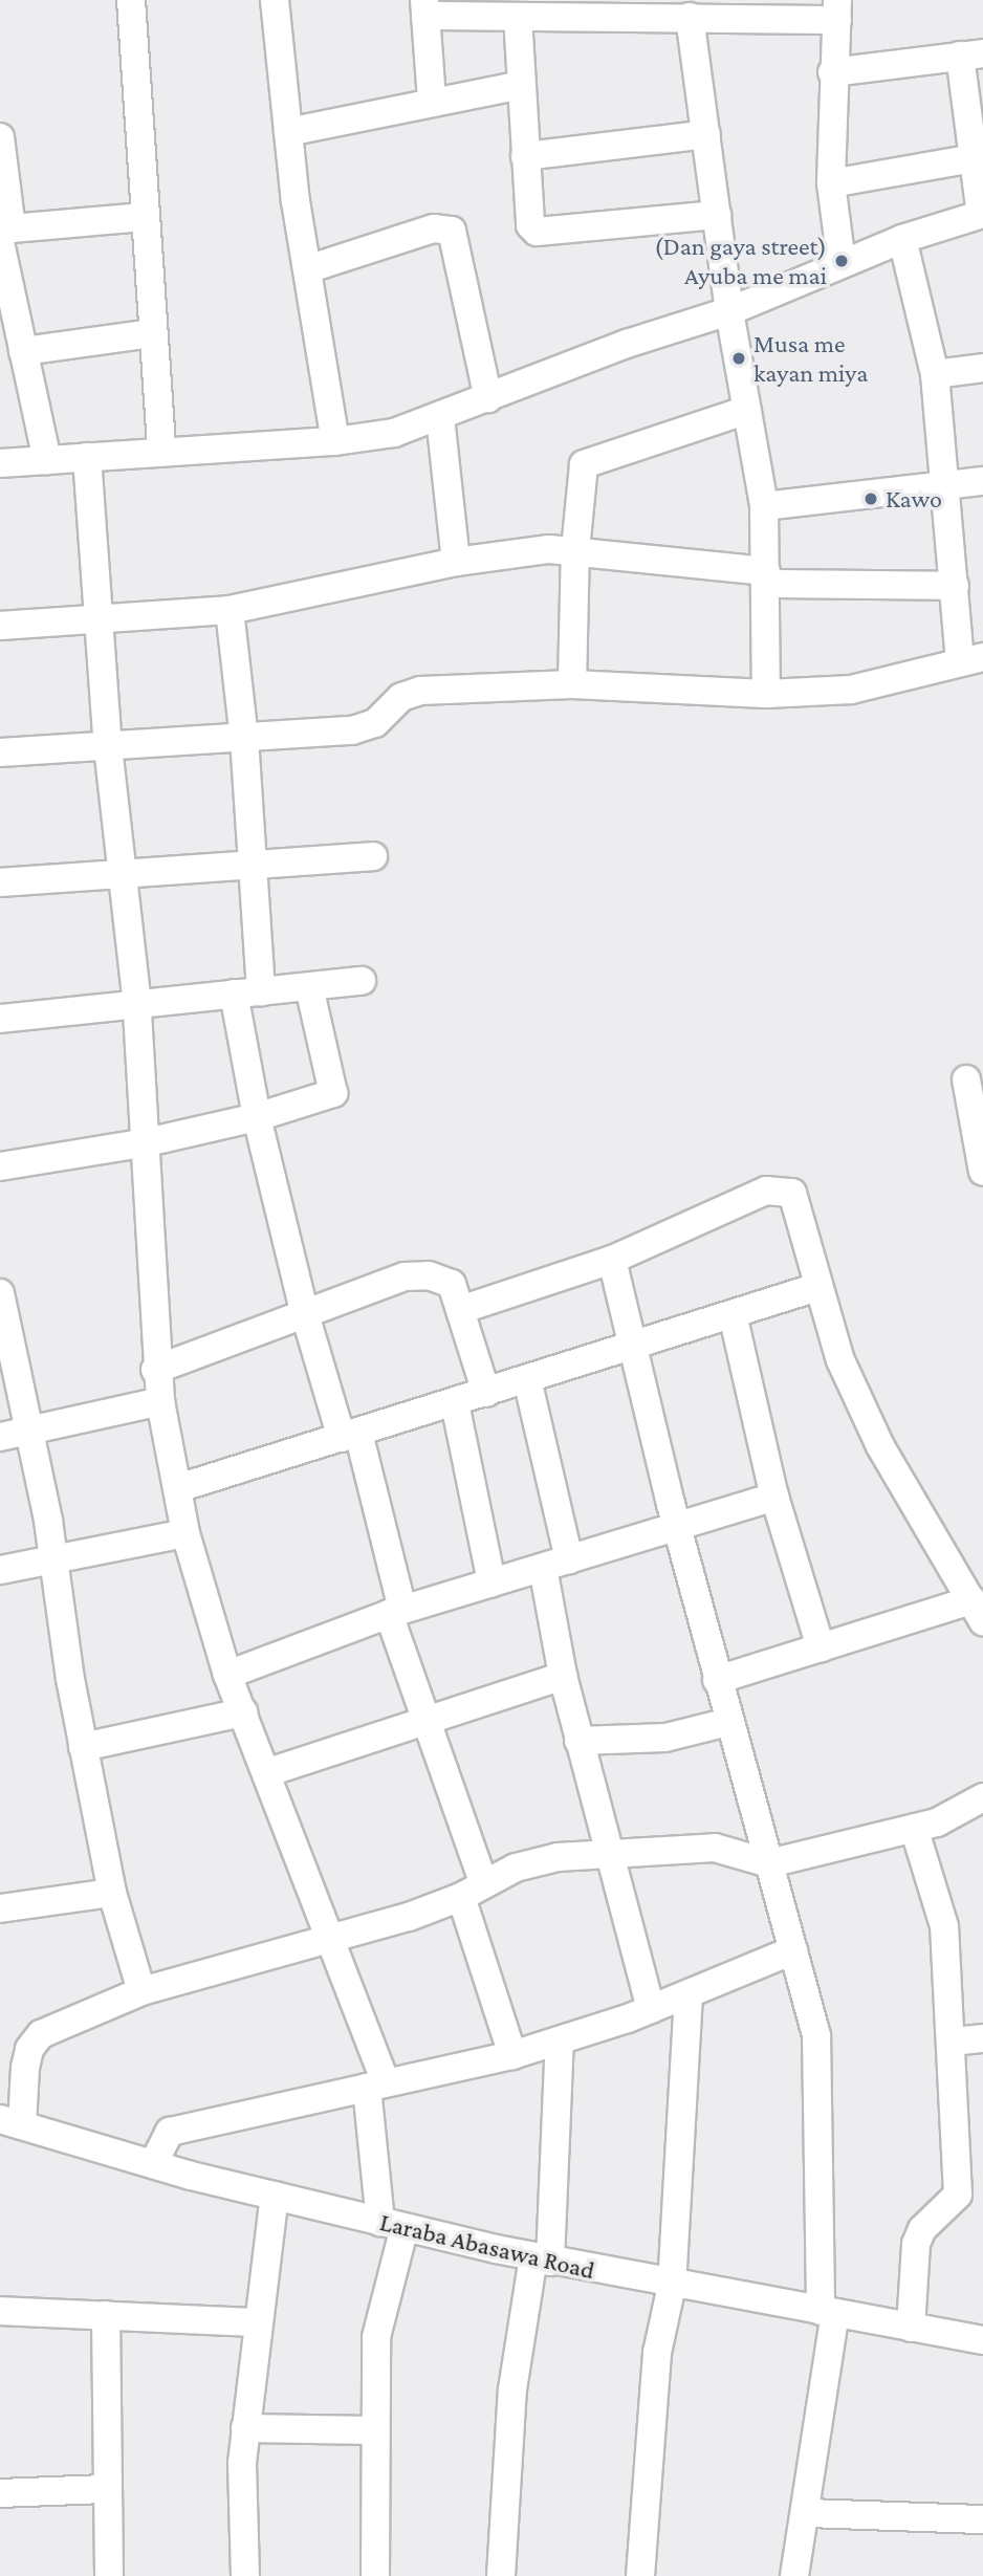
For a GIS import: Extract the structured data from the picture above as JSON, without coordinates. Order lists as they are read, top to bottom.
{
  "streets": {
    "street": ["Laraba Abasawa Road"]
  },
  "places": ["(Dan gaya street) Ayuba me mai", "Musa me kayan miya", "Kawo"]
}
